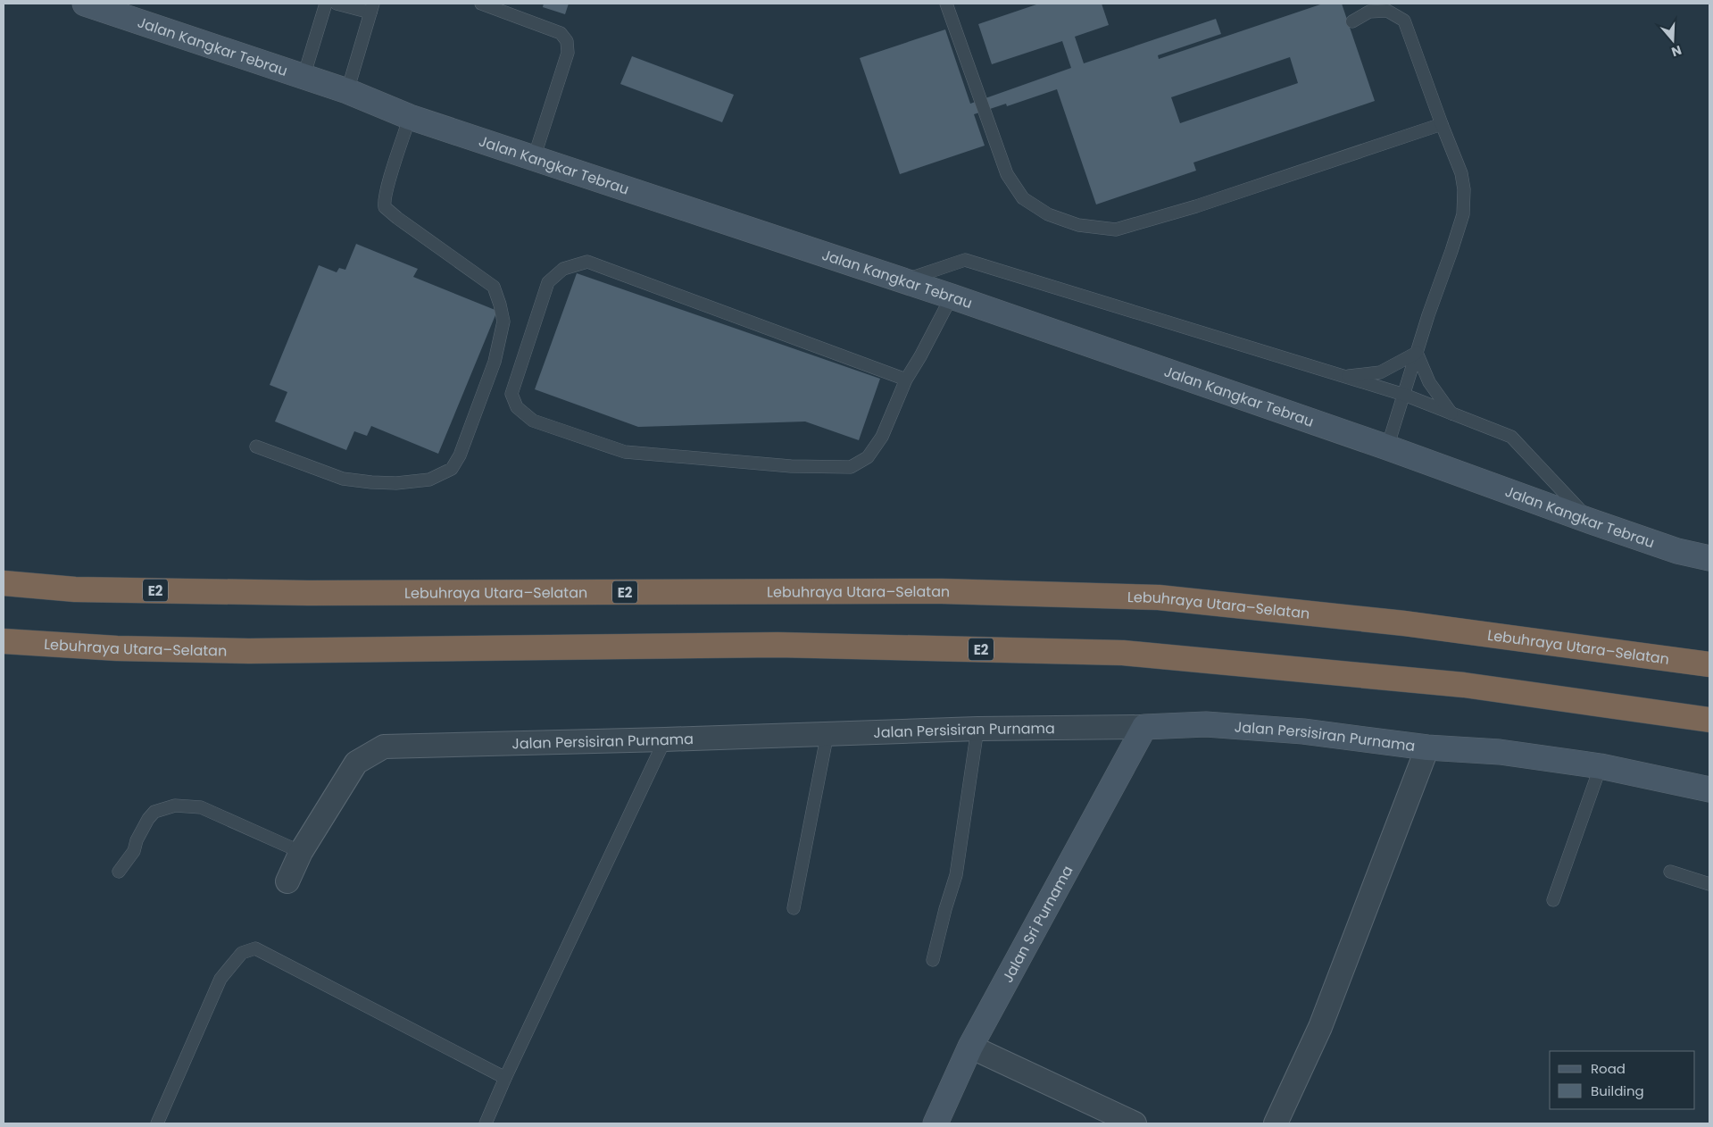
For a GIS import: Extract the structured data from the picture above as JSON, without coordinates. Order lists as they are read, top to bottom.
{
  "streets": {
    "highway": ["E2", "Lebuhraya Utara–Selatan"],
    "street": ["Jalan Kangkar Tebrau", "Jalan Persisiran Purnama", "Jalan Sri Purnama"]
  },
  "crossings": [
    ["Jalan Persisiran Purnama", "Jalan Sri Purnama"]
  ],
  "legend": ["Road", "Building"],
  "north": "bottom"
}
